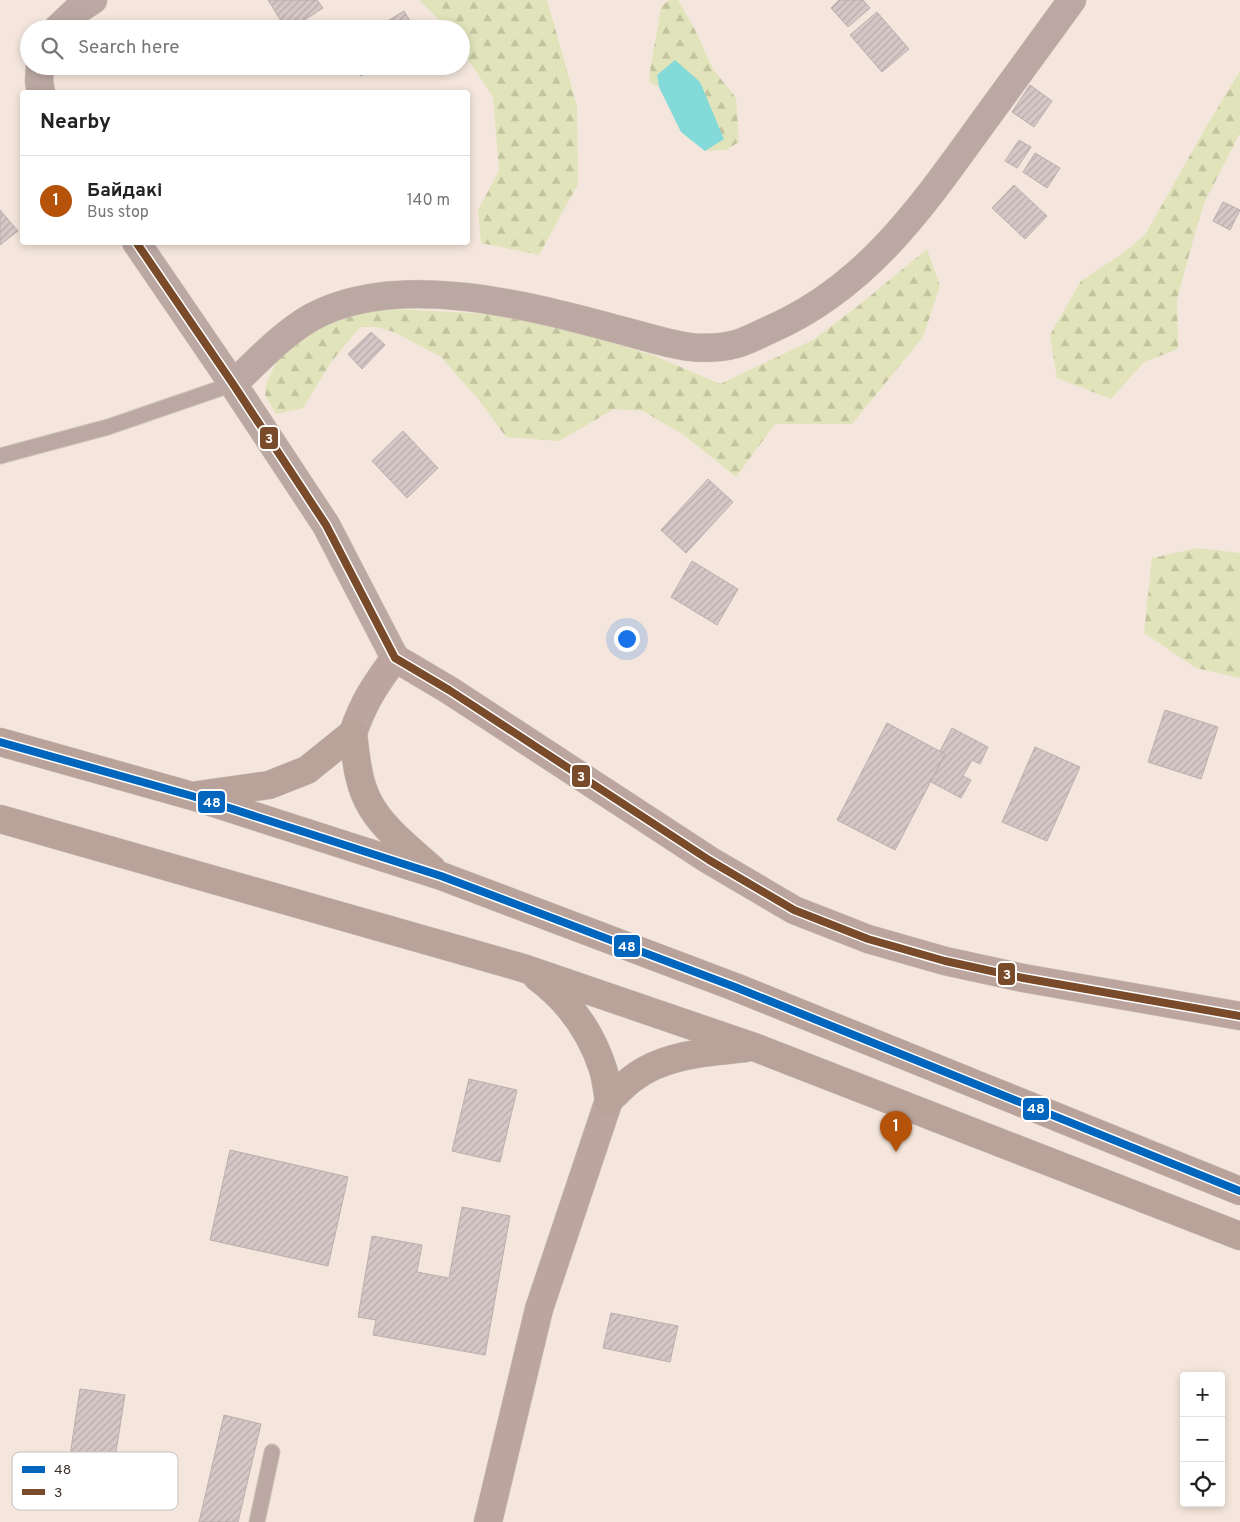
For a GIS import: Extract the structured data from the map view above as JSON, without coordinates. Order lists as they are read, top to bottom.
{
  "lines": ["transit line 3", "transit line 48"],
  "legend": ["48", "3"],
  "page": {
    "search": "Search here",
    "heading": "Nearby",
    "list": [
      {
        "mark": "1",
        "name": "Байдакі",
        "note": "Bus stop",
        "value": "140 m"
      }
    ],
    "pins": "1",
    "map_buttons": ["+", "−"]
  }
}
